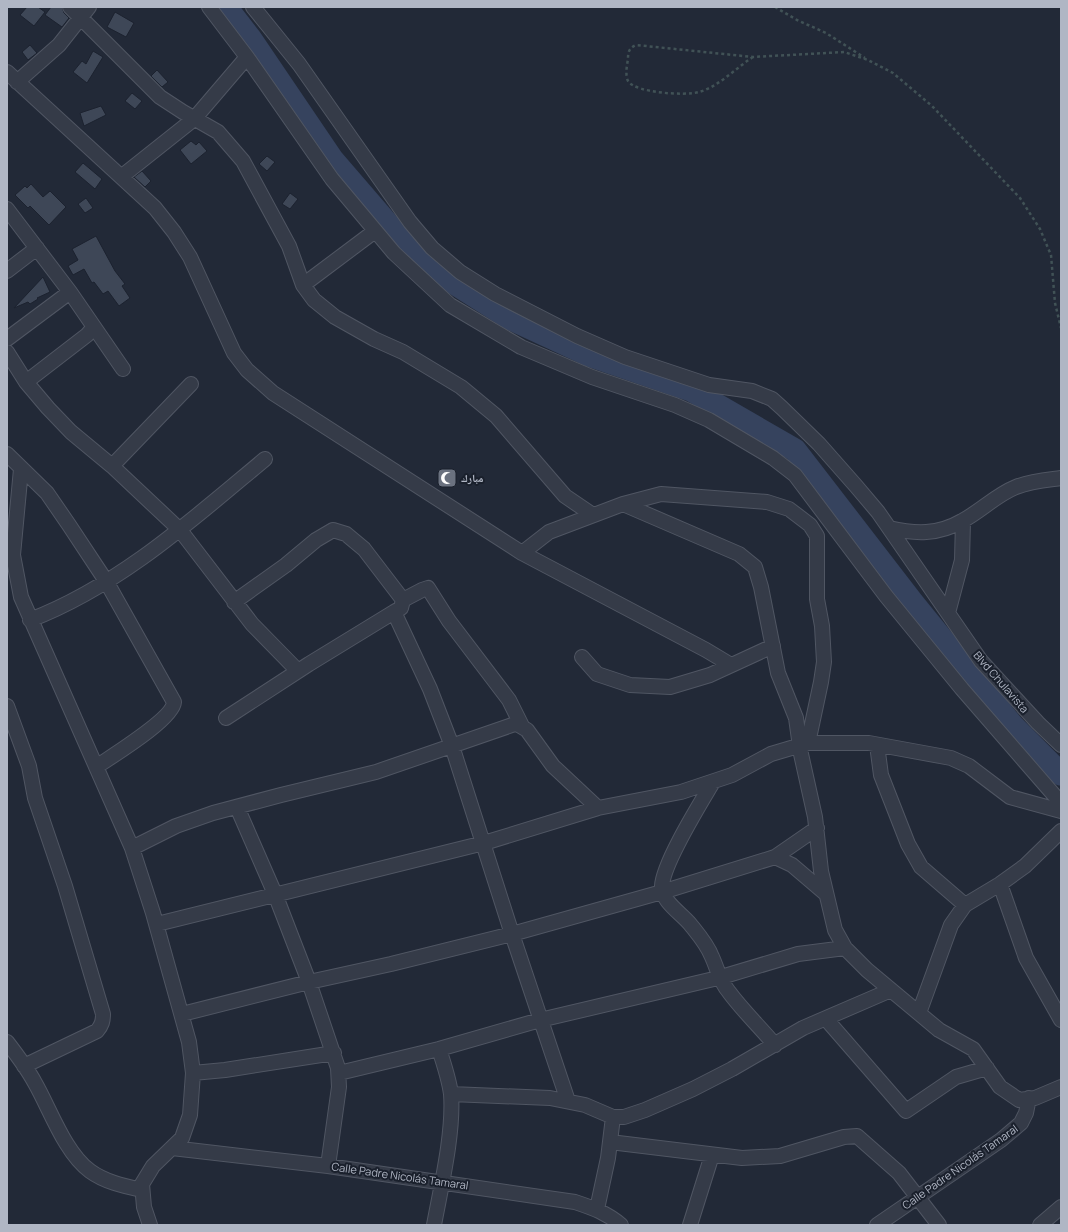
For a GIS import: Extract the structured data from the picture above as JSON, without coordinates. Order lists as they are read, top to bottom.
{
  "streets": {
    "street": ["Blvd Chulavista", "Calle Padre Nicolás Tamaral"]
  },
  "places": {
    "mosque": ["مبارك"]
  }
}
